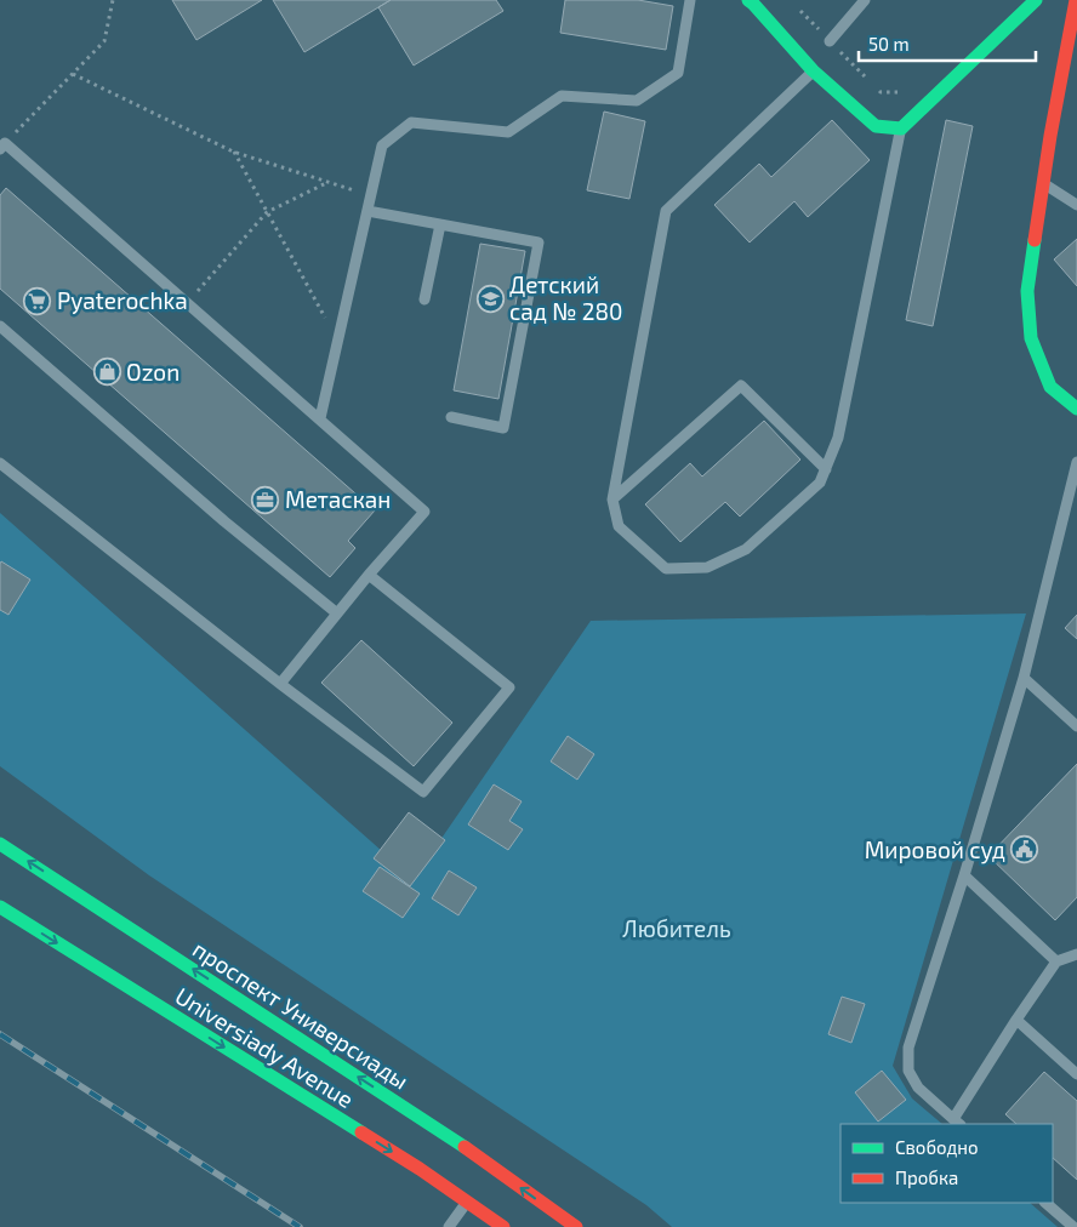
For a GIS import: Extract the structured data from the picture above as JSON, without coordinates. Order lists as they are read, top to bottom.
{
  "streets": {
    "main road": ["проспект Универсиады", "Universiady Avenue"]
  },
  "one_way": ["проспект Универсиады", "Universiady Avenue"],
  "parks": ["Любитель"],
  "places": {
    "school or university": ["Детский сад № 280"],
    "supermarket": ["Pyaterochka"],
    "shop": ["Ozon"],
    "office": ["Метаскан"],
    "public building": ["Мировой суд"]
  },
  "legend": ["Свободно", "Пробка"],
  "scale_bar": "50 m"
}
